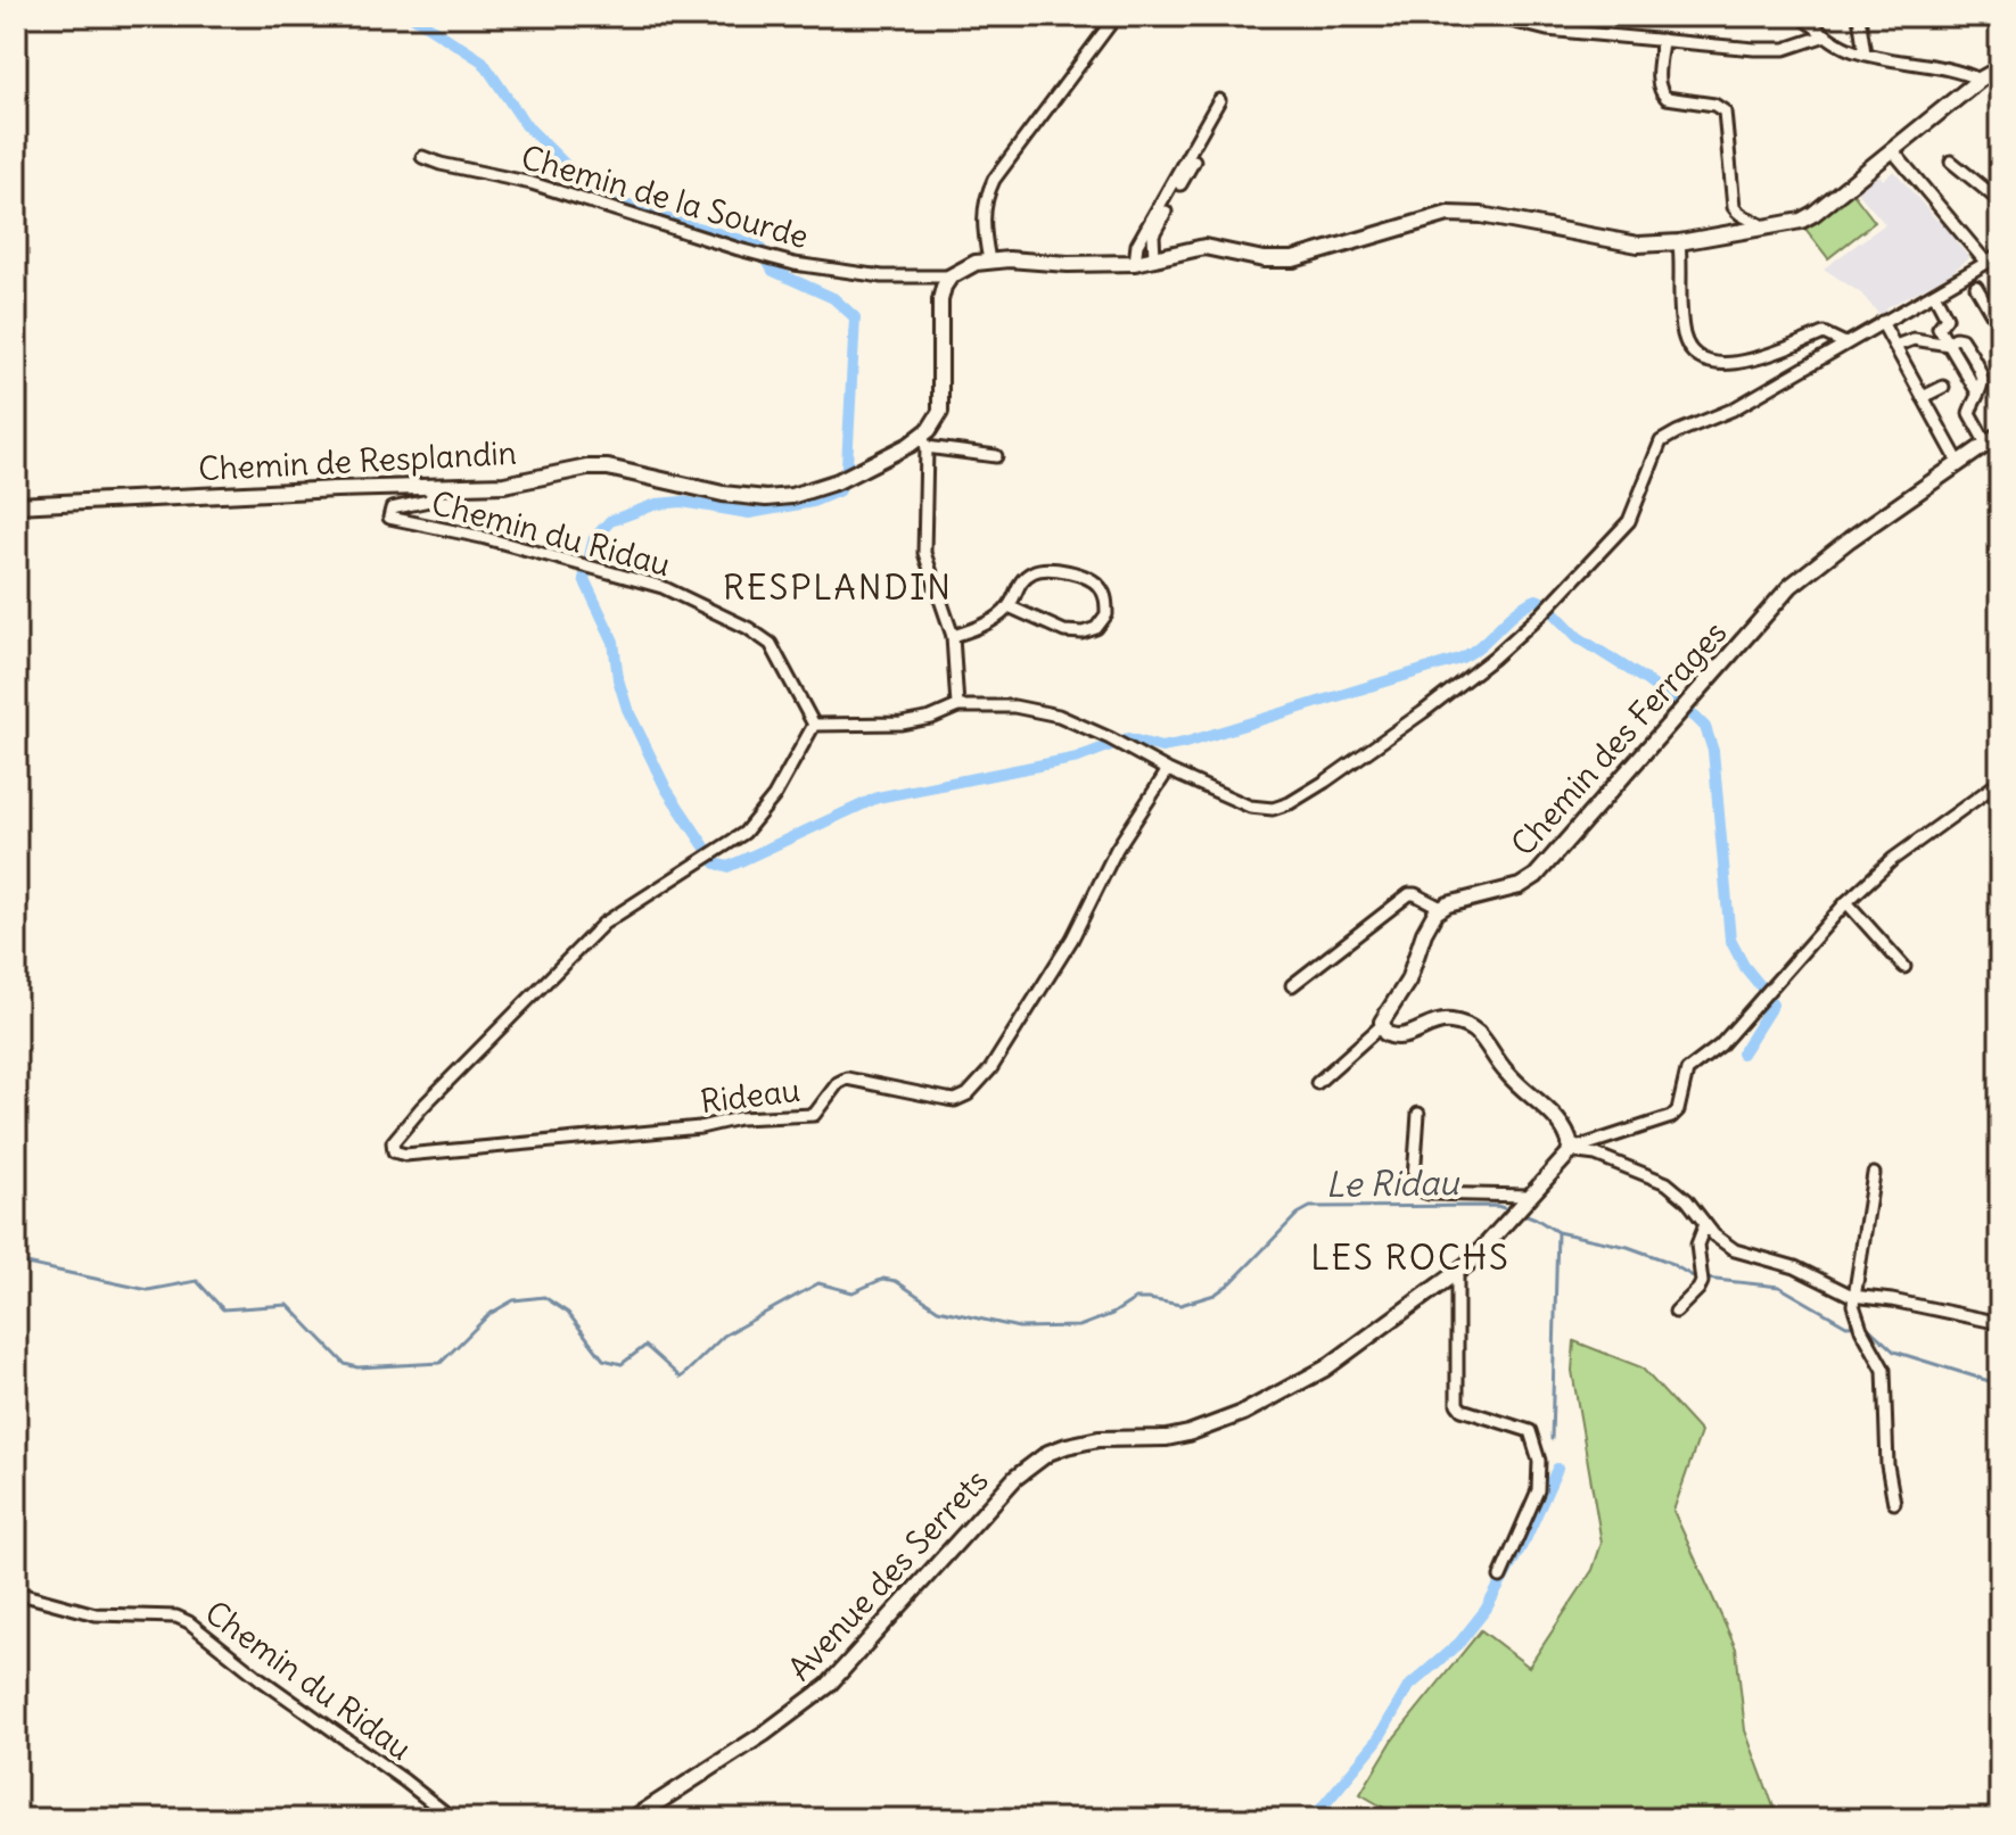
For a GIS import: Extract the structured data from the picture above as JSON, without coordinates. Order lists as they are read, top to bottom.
{
  "streets": {
    "street": [
      "Chemin de la Sourde",
      "Chemin de Resplandin",
      "Chemin du Ridau",
      "Chemin des Ferrages",
      "Rideau",
      "Avenue des Serrets"
    ]
  },
  "crossings": [
    ["Chemin de Resplandin", "Chemin du Ridau"],
    ["Chemin du Ridau", "Rideau"]
  ],
  "districts": ["RESPLANDIN", "LES ROCHS"],
  "water": ["Le Ridau"]
}
